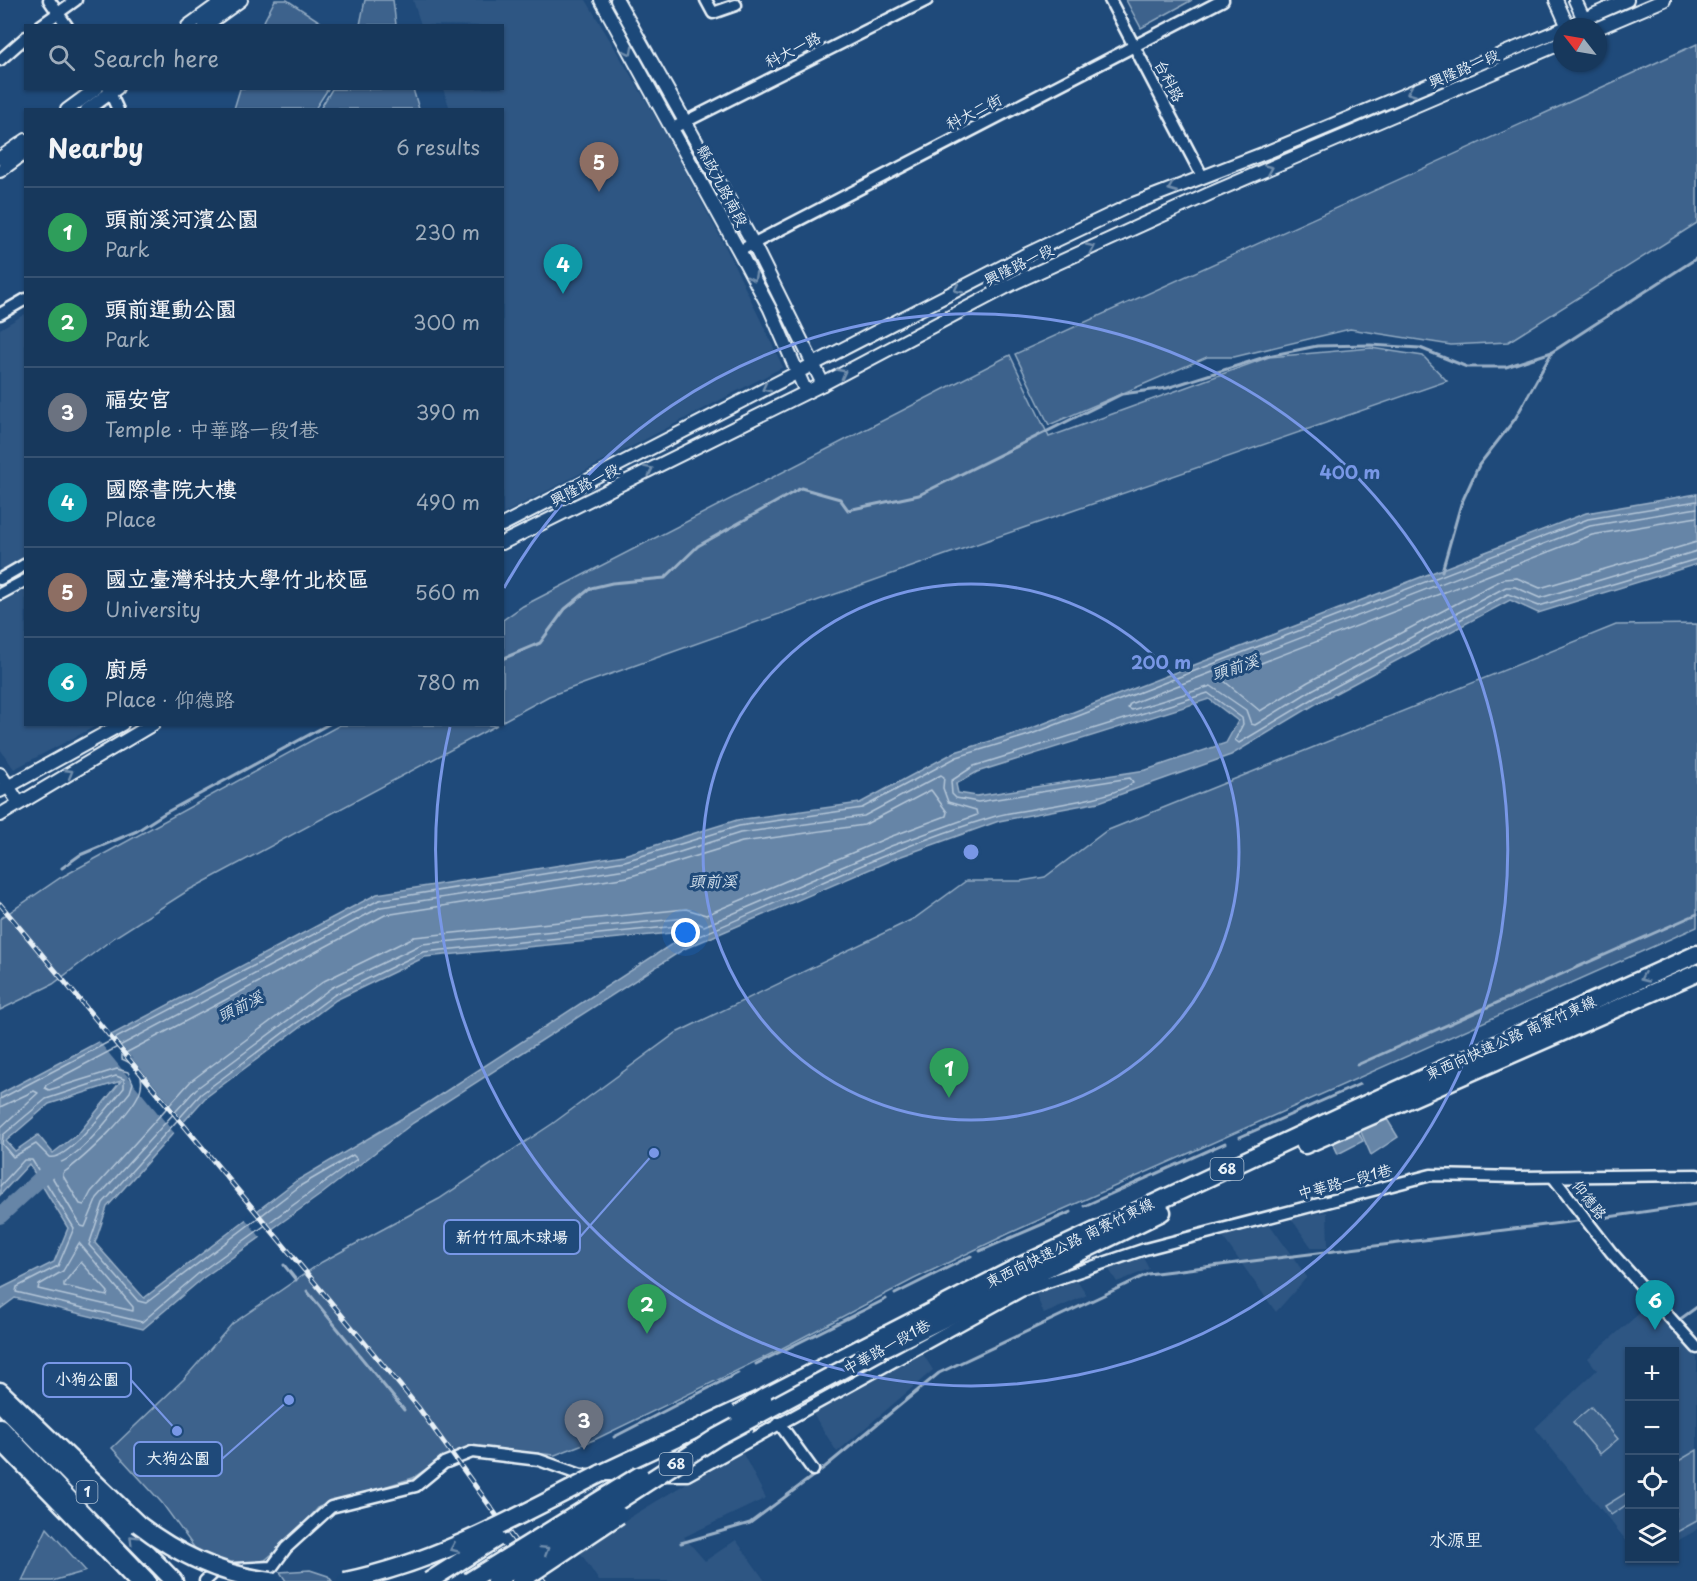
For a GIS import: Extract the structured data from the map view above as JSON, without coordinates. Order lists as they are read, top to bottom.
{
  "streets": {
    "main road": ["東西向快速公路 南寮竹東線", "68", "1"],
    "street": [
      "科大一路",
      "興隆路一段",
      "台科路",
      "科大二街",
      "縣政九路南段",
      "中華路一段1巷",
      "仰德路"
    ]
  },
  "crossings": [
    ["科大一路", "縣政九路南段"],
    ["興隆路一段", "台科路"],
    ["興隆路一段", "縣政九路南段"],
    ["台科路", "科大二街"],
    ["科大二街", "縣政九路南段"],
    ["中華路一段1巷", "仰德路"]
  ],
  "districts": ["水源里"],
  "water": ["頭前溪"],
  "places": ["新竹竹風木球場", "大狗公園", "小狗公園"],
  "north": "top left",
  "page": {
    "search": "Search here",
    "heading": ["Nearby", "6 results"],
    "pins": [
      "5",
      "4",
      "1",
      "6",
      "2",
      "3"
    ],
    "list": [
      {
        "mark": "1",
        "name": "頭前溪河濱公園",
        "note": "Park",
        "value": "230 m"
      },
      {
        "mark": "2",
        "name": "頭前運動公園",
        "note": "Park",
        "value": "300 m"
      },
      {
        "mark": "3",
        "name": "福安宮",
        "note": "Temple · 中華路一段1巷",
        "value": "390 m"
      },
      {
        "mark": "4",
        "name": "國際書院大樓",
        "note": "Place",
        "value": "490 m"
      },
      {
        "mark": "5",
        "name": "國立臺灣科技大學竹北校區",
        "note": "University",
        "value": "560 m"
      },
      {
        "mark": "6",
        "name": "廚房",
        "note": "Place · 仰德路",
        "value": "780 m"
      }
    ],
    "map_buttons": ["+", "−"]
  },
  "rings": ["400 m", "200 m"]
}
